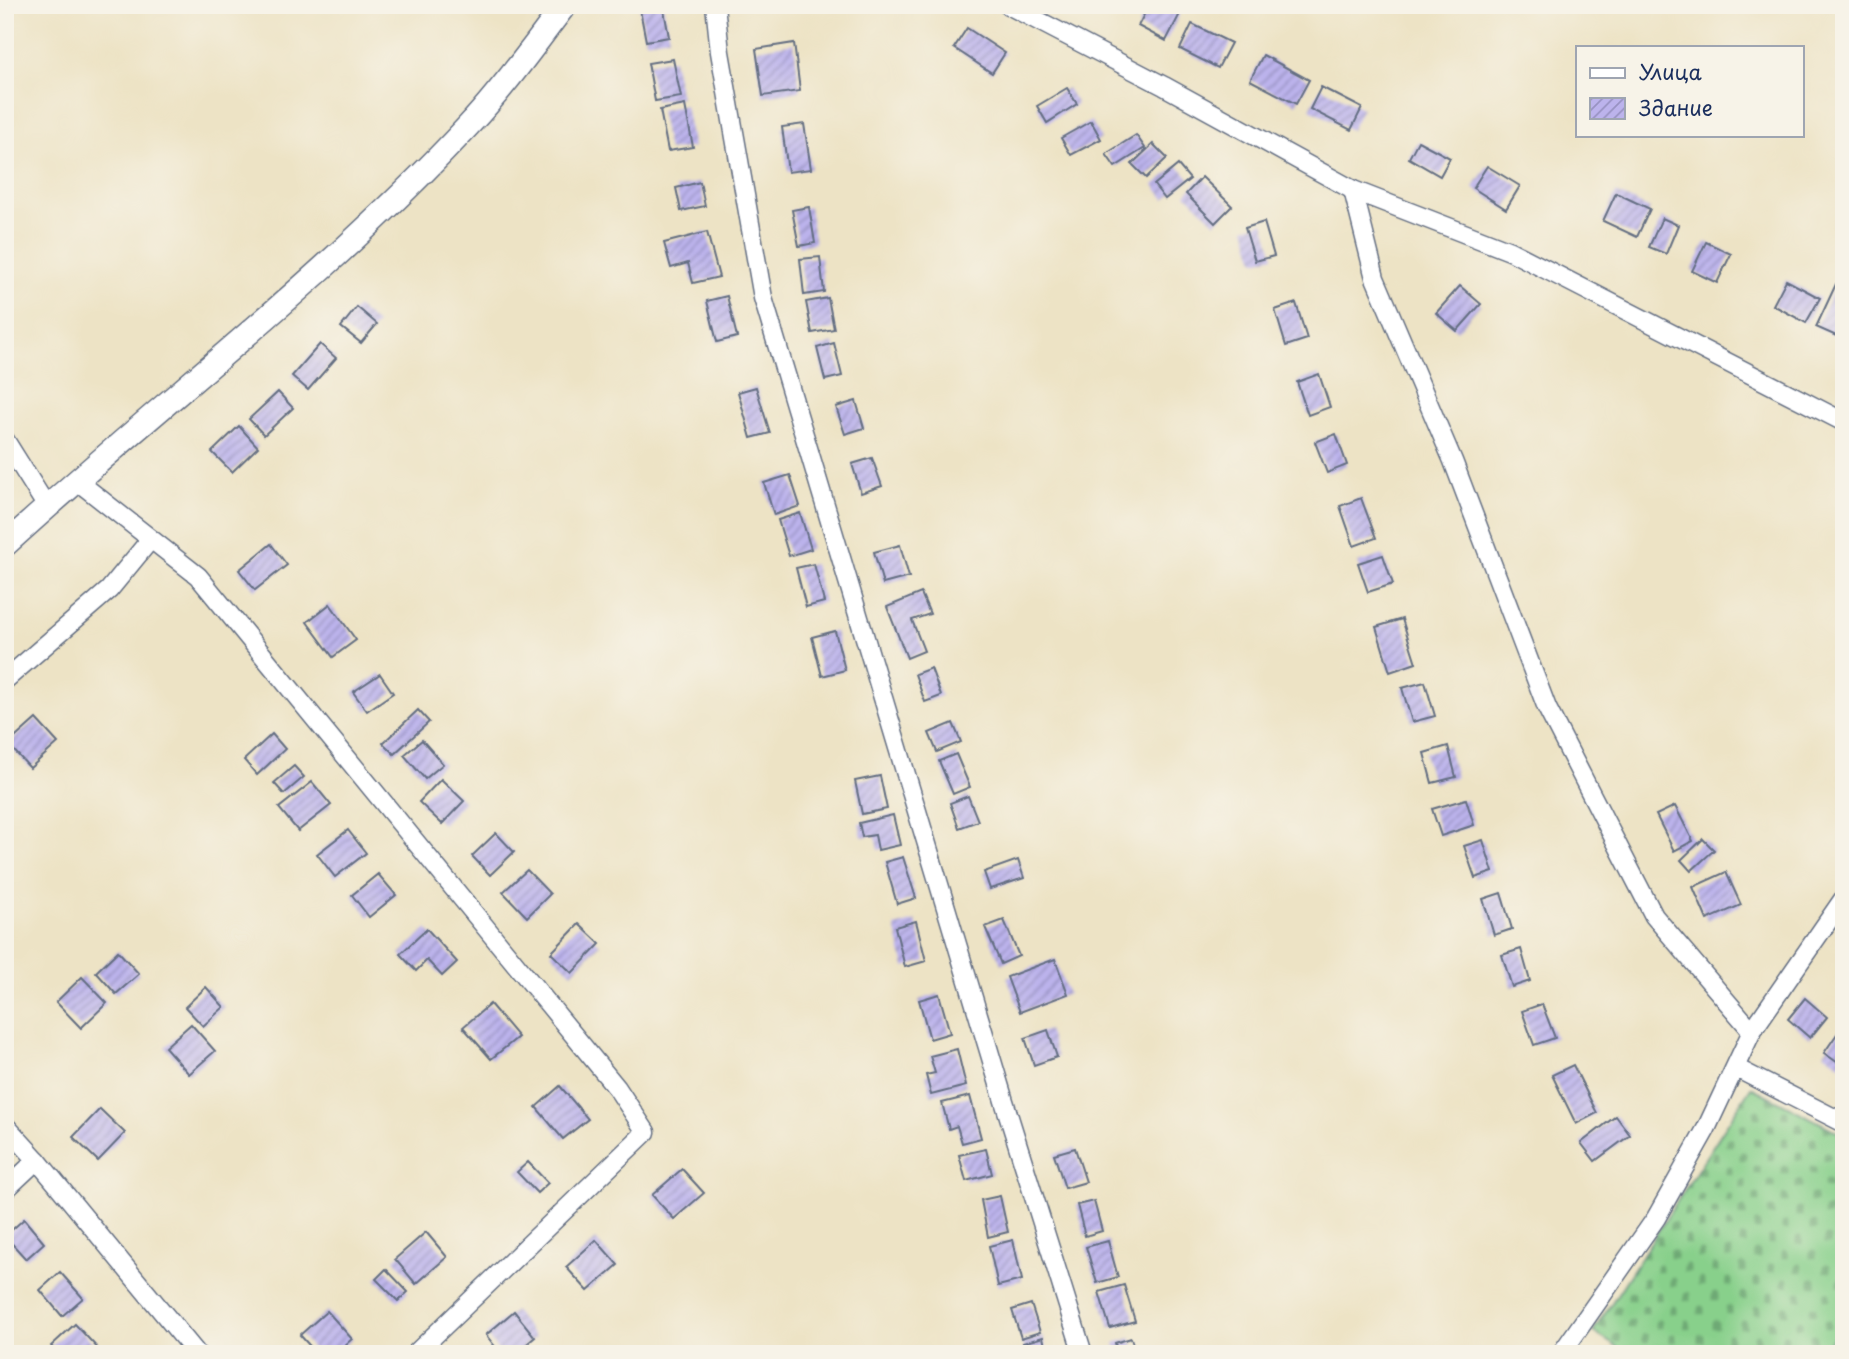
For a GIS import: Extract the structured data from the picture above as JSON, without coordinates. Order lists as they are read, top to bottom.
{
  "legend": ["Улица", "Здание"]
}
